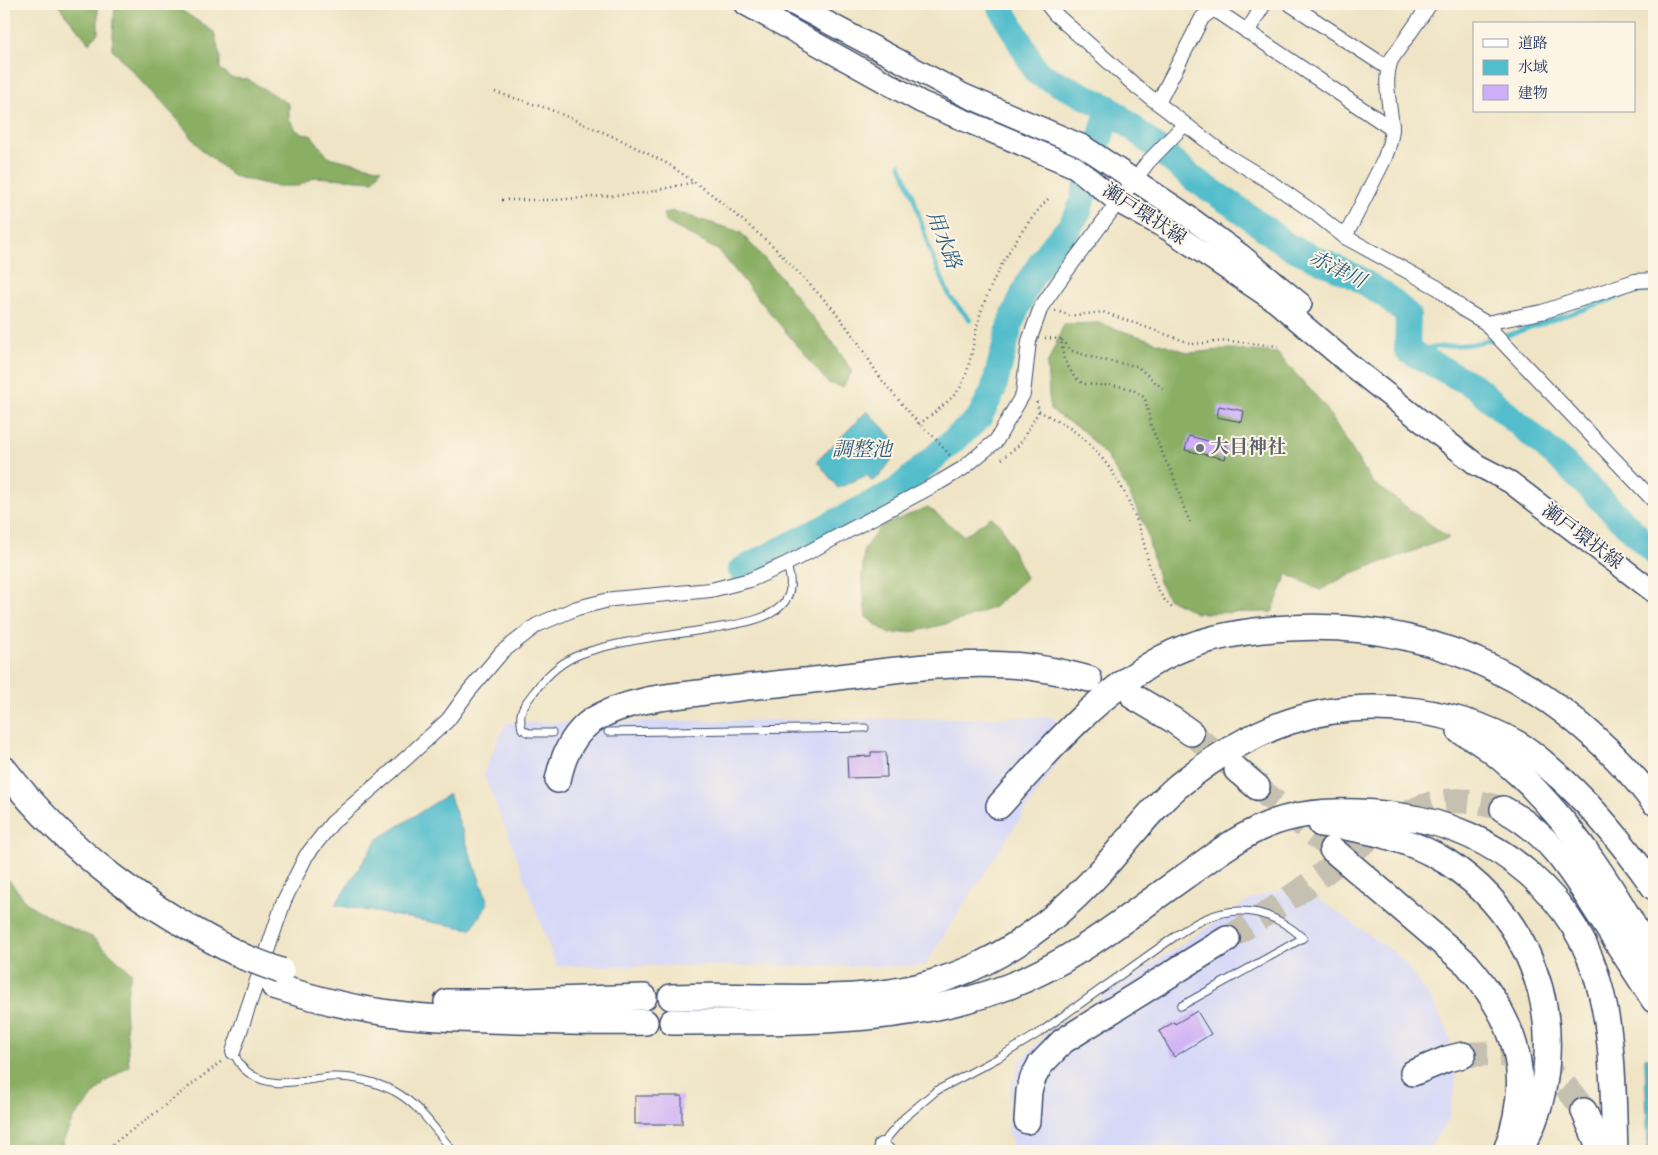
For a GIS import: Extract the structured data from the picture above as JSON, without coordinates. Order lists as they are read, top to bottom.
{
  "streets": {
    "main road": ["瀬戸環状線"]
  },
  "water": ["用水路", "赤津川", "調整池"],
  "places": ["大目神社"],
  "legend": ["道路", "水域", "建物"]
}
